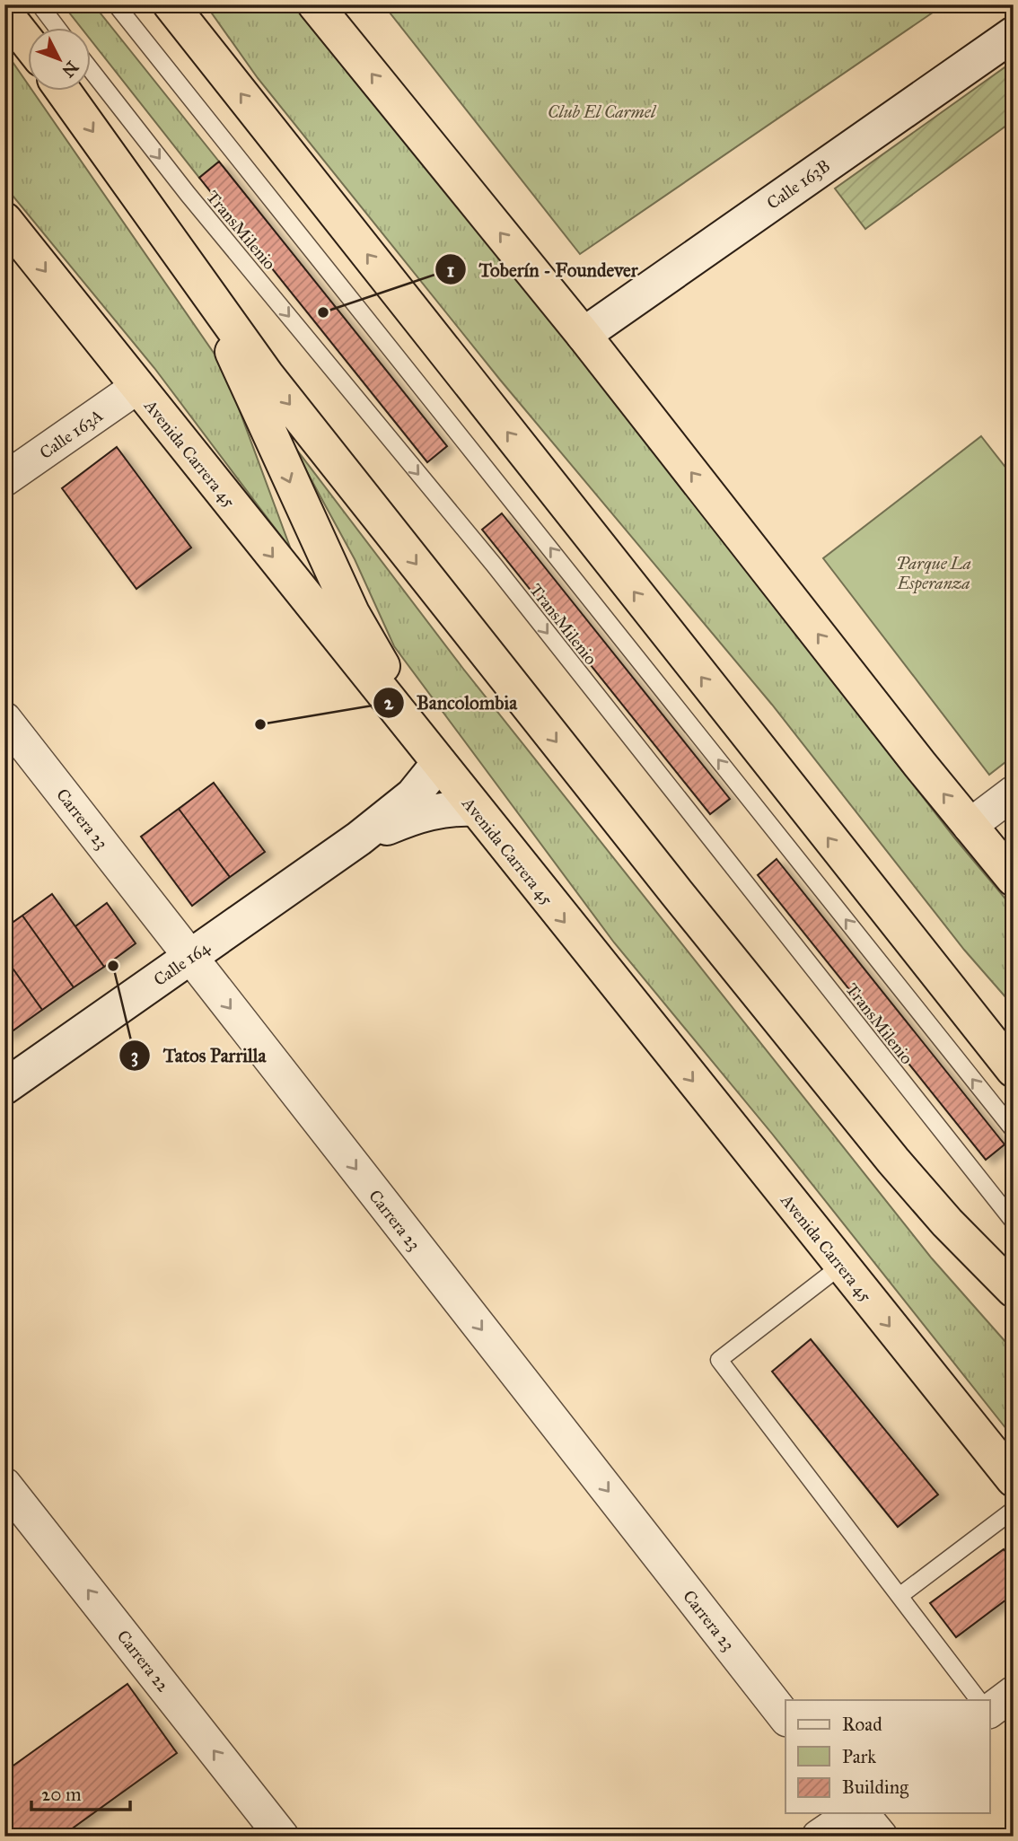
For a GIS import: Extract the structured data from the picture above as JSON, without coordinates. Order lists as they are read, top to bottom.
{
  "streets": {
    "highway": ["Avenida Carrera 45"],
    "main road": ["Calle 163B", "Calle 164"],
    "street": ["Calle 163A", "Carrera 23", "Carrera 22"],
    "lane": ["TransMilenio"]
  },
  "crossings": [
    ["Calle 163A", "Avenida Carrera 45"],
    ["Avenida Carrera 45", "Calle 164"],
    ["Carrera 23", "Calle 164"]
  ],
  "one_way": ["Carrera 23", "Carrera 22"],
  "parks": ["Club El Carmel", "Parque La Esperanza"],
  "places": ["Toberín - Foundever", "Bancolombia", "Tatos Parrilla"],
  "legend": ["Road", "Park", "Building"],
  "scale_bar": "20 m",
  "north": "bottom right"
}
